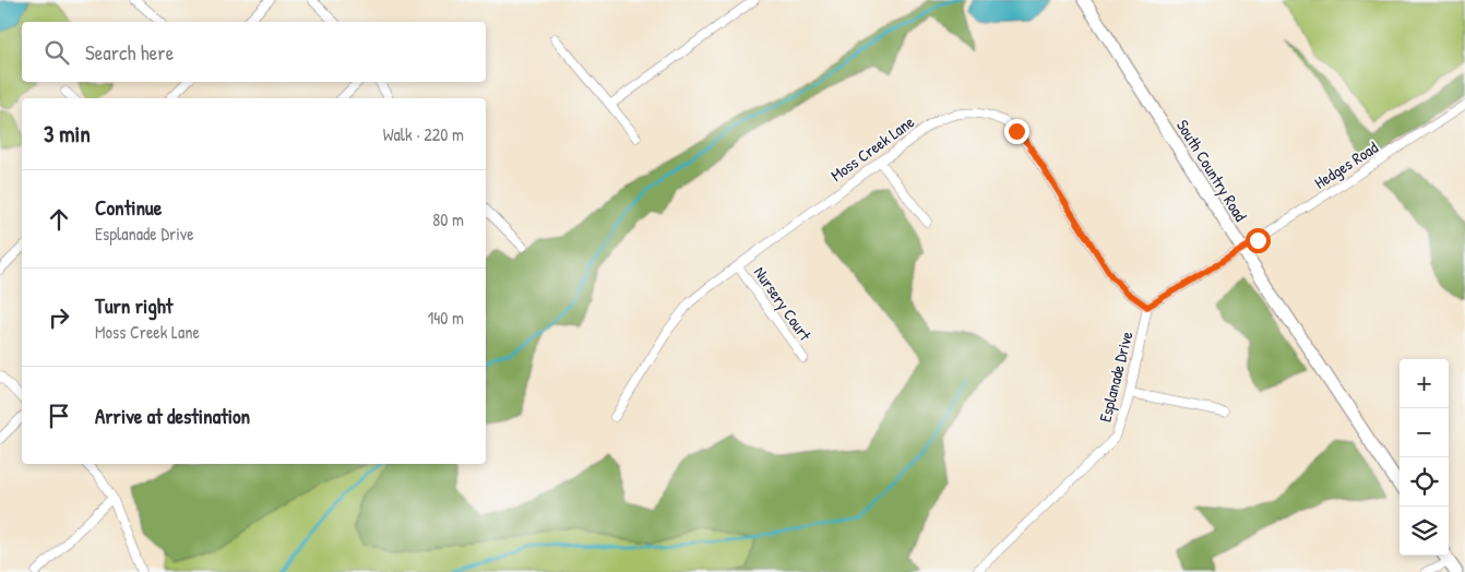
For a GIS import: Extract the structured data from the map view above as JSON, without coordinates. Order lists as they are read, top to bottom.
{
  "streets": {
    "main road": ["South Country Road"],
    "street": [
      "Moss Creek Lane",
      "Hedges Road",
      "Nursery Court",
      "Esplanade Drive"
    ]
  },
  "crossings": [
    ["Moss Creek Lane", "Nursery Court"],
    ["Moss Creek Lane", "Esplanade Drive"],
    ["Hedges Road", "South Country Road"]
  ],
  "page": {
    "search": "Search here",
    "heading": ["3 min", "Walk · 220 m"],
    "list": [
      ["Continue", "Esplanade Drive", "80 m"],
      ["Turn right", "Moss Creek Lane", "140 m"],
      "Arrive at destination"
    ],
    "map_buttons": ["+", "−"]
  }
}
